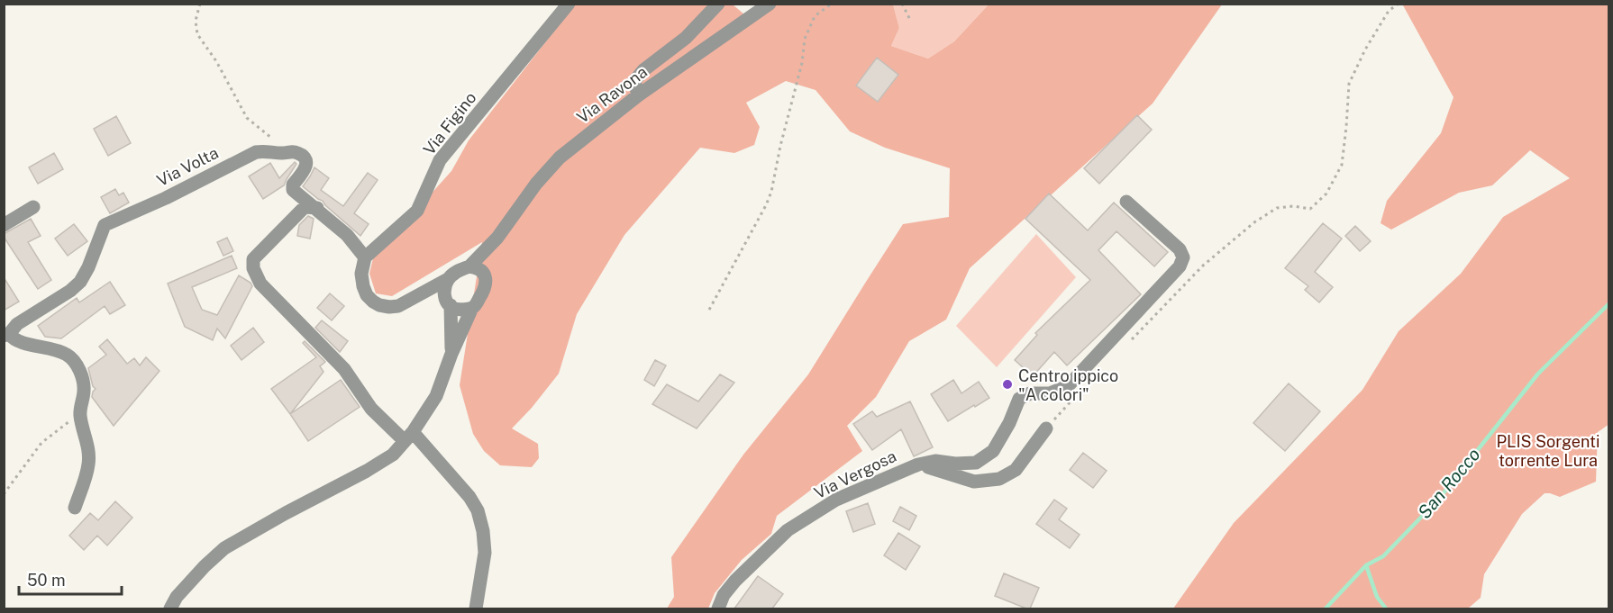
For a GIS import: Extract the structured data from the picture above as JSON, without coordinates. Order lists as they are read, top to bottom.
{
  "streets": {
    "street": [
      "Via Ravona",
      "Via Figino",
      "Via Volta",
      "Via Vergosa"
    ]
  },
  "water": ["San Rocco"],
  "parks": ["PLIS Sorgenti torrente Lura"],
  "places": ["Centro ippico \"A colori\""],
  "scale_bar": "50 m"
}
